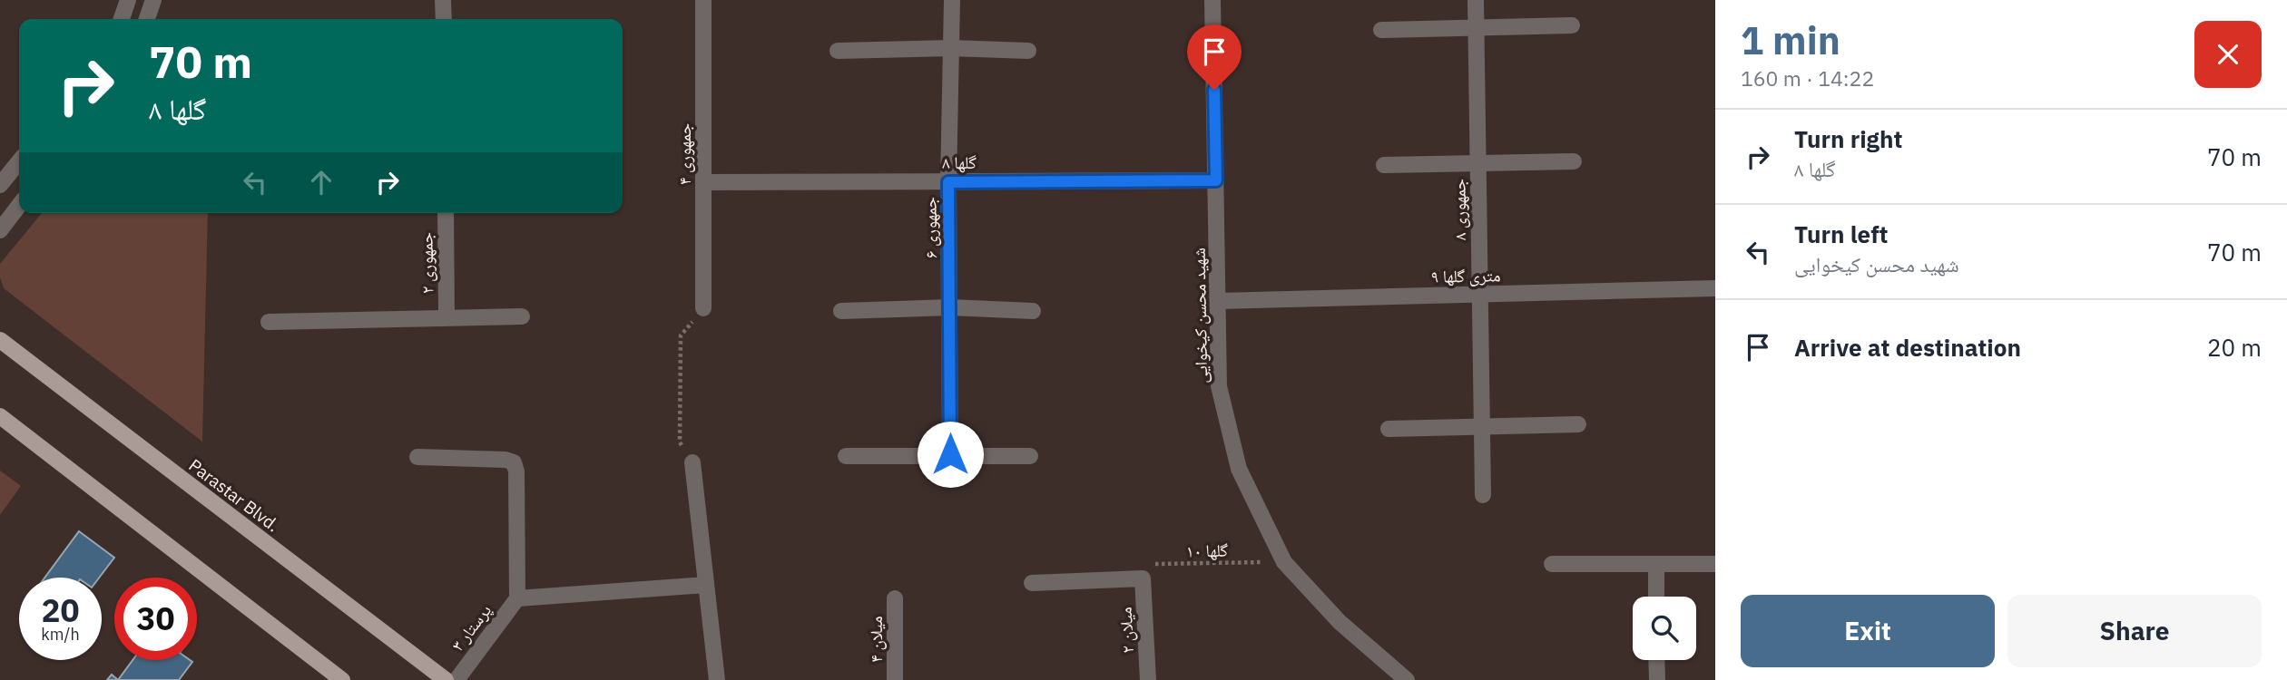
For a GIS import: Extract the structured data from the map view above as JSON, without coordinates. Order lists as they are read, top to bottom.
{
  "streets": {
    "main road": ["Parastar Blvd."],
    "street": [
      "جمهوری ۴",
      "گلها ۸",
      "جمهوری ۸",
      "جمهوری ۶",
      "جمهوری ۲",
      "۹ متری گلها",
      "شهید محسن کیخوایی",
      "پرستار ۳",
      "میلان ۲",
      "میلان ۴"
    ],
    "path": ["گلها ۱۰"]
  },
  "crossings": [
    ["جمهوری ۴", "گلها ۸"],
    ["گلها ۸", "جمهوری ۶"],
    ["گلها ۸", "شهید محسن کیخوایی"],
    ["جمهوری ۸", "۹ متری گلها"],
    ["۹ متری گلها", "شهید محسن کیخوایی"],
    ["شهید محسن کیخوایی", "گلها ۱۰"],
    ["گلها ۱۰", "میلان ۲"]
  ],
  "page": {
    "heading": ["1 min", "160 m · 14:22"],
    "turn": ["70 m", "گلها ۸"],
    "list": [
      {
        "name": "Turn right",
        "note": "گلها ۸",
        "value": "70 m"
      },
      {
        "name": "Turn left",
        "note": "شهید محسن کیخوایی",
        "value": "70 m"
      },
      {
        "name": "Arrive at destination",
        "value": "20 m"
      }
    ],
    "speed": "20 km/h",
    "limit": "30",
    "buttons": ["Exit", "Share"]
  }
}
